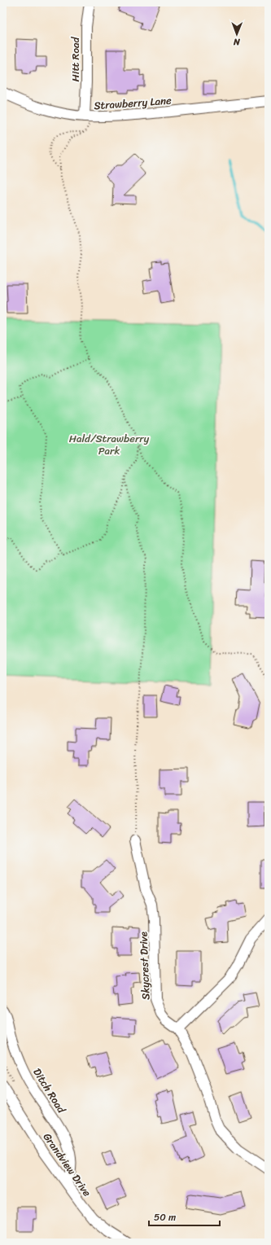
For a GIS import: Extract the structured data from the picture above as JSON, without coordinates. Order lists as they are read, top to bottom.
{
  "streets": {
    "street": [
      "Hitt Road",
      "Strawberry Lane",
      "Skycrest Drive",
      "Ditch Road",
      "Grandview Drive"
    ]
  },
  "crossings": [
    ["Hitt Road", "Strawberry Lane"],
    ["Ditch Road", "Grandview Drive"]
  ],
  "parks": ["Hald/Strawberry Park"],
  "scale_bar": "50 m",
  "north": "bottom"
}
